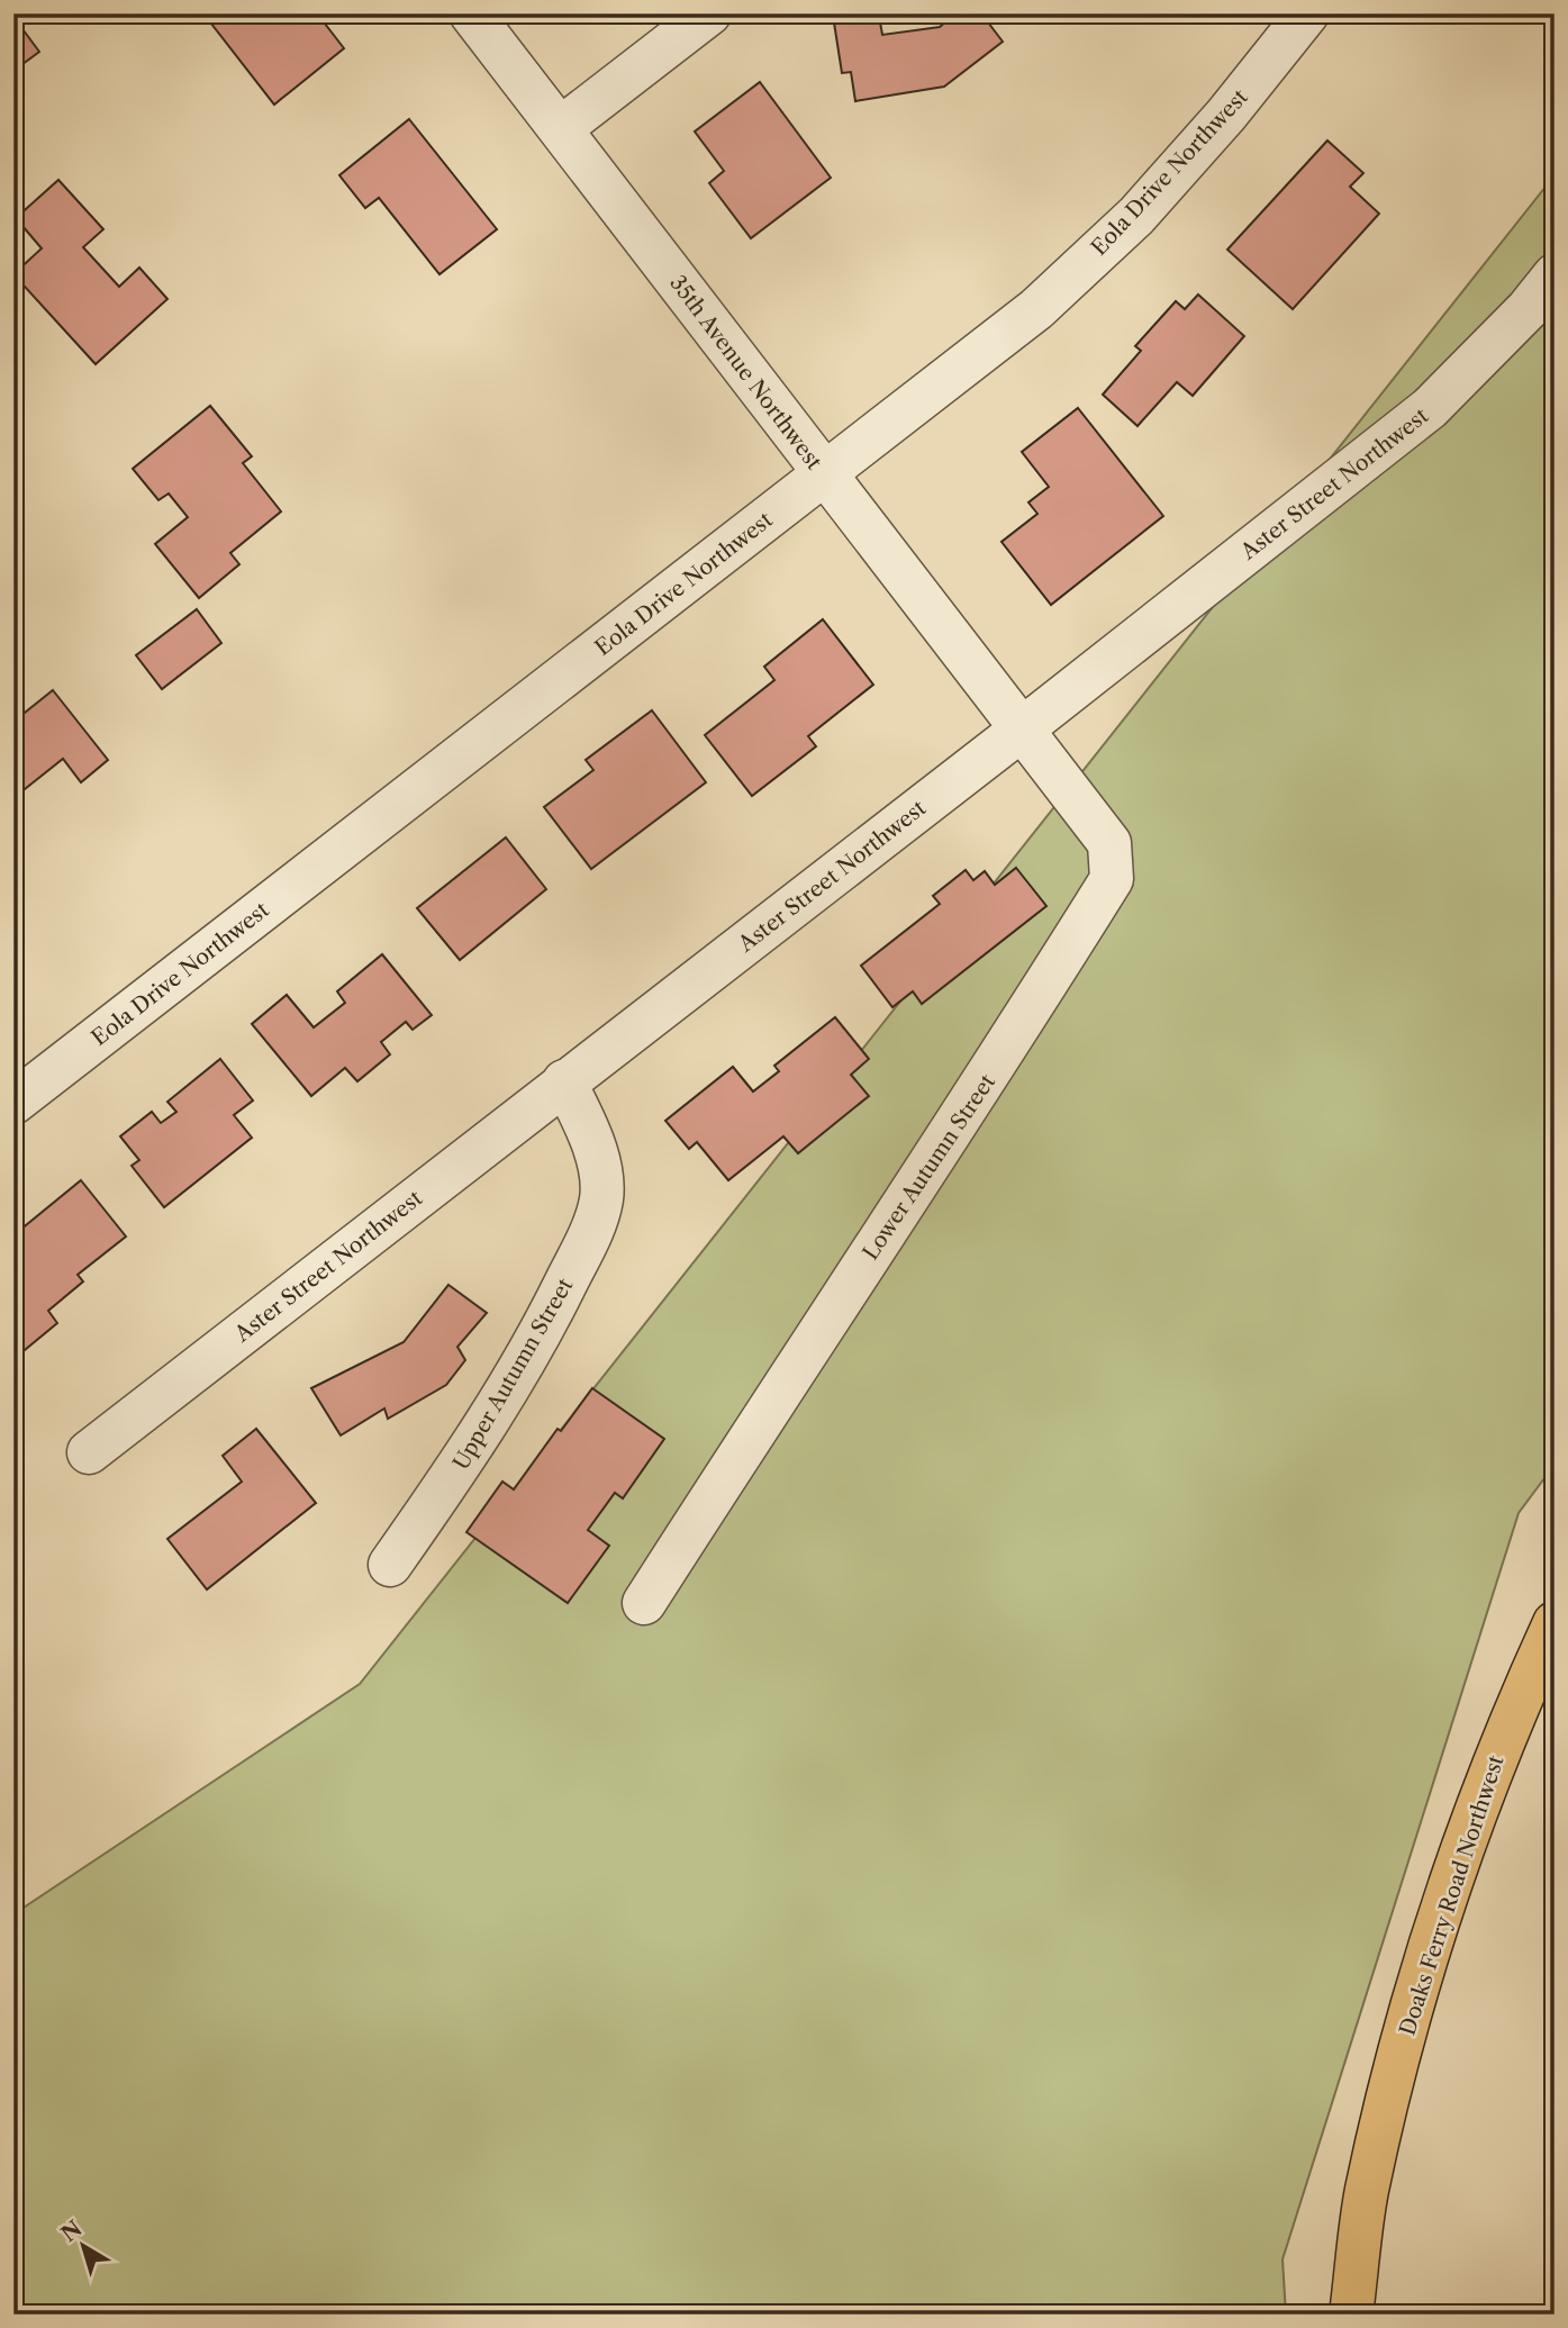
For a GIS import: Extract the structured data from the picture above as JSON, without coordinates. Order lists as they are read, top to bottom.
{
  "streets": {
    "main road": ["Doaks Ferry Road Northwest"],
    "street": [
      "Eola Drive Northwest",
      "35th Avenue Northwest",
      "Aster Street Northwest",
      "Lower Autumn Street",
      "Upper Autumn Street"
    ]
  },
  "crossings": [
    ["Eola Drive Northwest", "35th Avenue Northwest"],
    ["35th Avenue Northwest", "Aster Street Northwest"],
    ["35th Avenue Northwest", "Lower Autumn Street"],
    ["Aster Street Northwest", "Lower Autumn Street"],
    ["Aster Street Northwest", "Upper Autumn Street"]
  ],
  "north": "top left"
}
